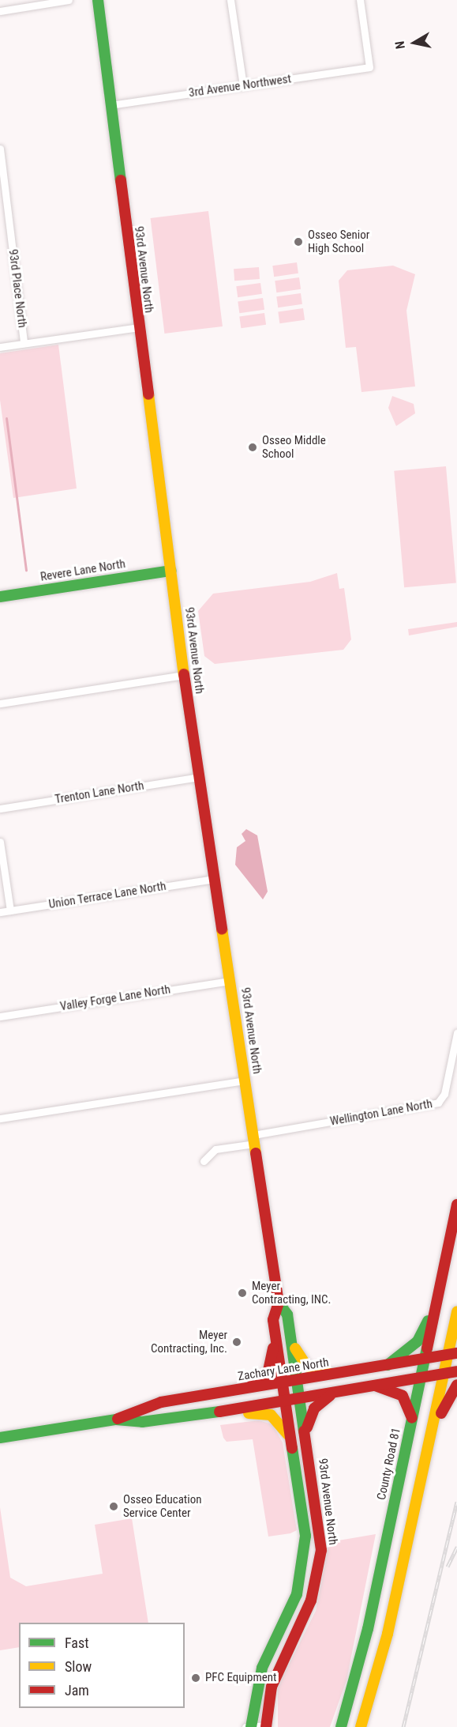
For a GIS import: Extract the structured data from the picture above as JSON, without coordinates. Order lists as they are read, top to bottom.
{
  "streets": {
    "main road": [
      "93rd Avenue North",
      "Revere Lane North",
      "Zachary Lane North",
      "County Road 81"
    ],
    "street": [
      "3rd Avenue Northwest",
      "93rd Place North",
      "Trenton Lane North",
      "Union Terrace Lane North",
      "Valley Forge Lane North",
      "Wellington Lane North"
    ]
  },
  "crossings": [
    ["3rd Avenue Northwest", "93rd Avenue North"],
    ["93rd Avenue North", "Revere Lane North"],
    ["93rd Avenue North", "Trenton Lane North"],
    ["93rd Avenue North", "Union Terrace Lane North"],
    ["93rd Avenue North", "Valley Forge Lane North"],
    ["93rd Avenue North", "Wellington Lane North"],
    ["93rd Avenue North", "Zachary Lane North"],
    ["Zachary Lane North", "County Road 81"]
  ],
  "places": [
    "Osseo Senior High School",
    "Osseo Middle School",
    "Meyer Contracting, INC.",
    "Meyer Contracting, Inc.",
    "Osseo Education Service Center",
    "PFC Equipment"
  ],
  "legend": ["Fast", "Slow", "Jam"],
  "north": "left"
}
